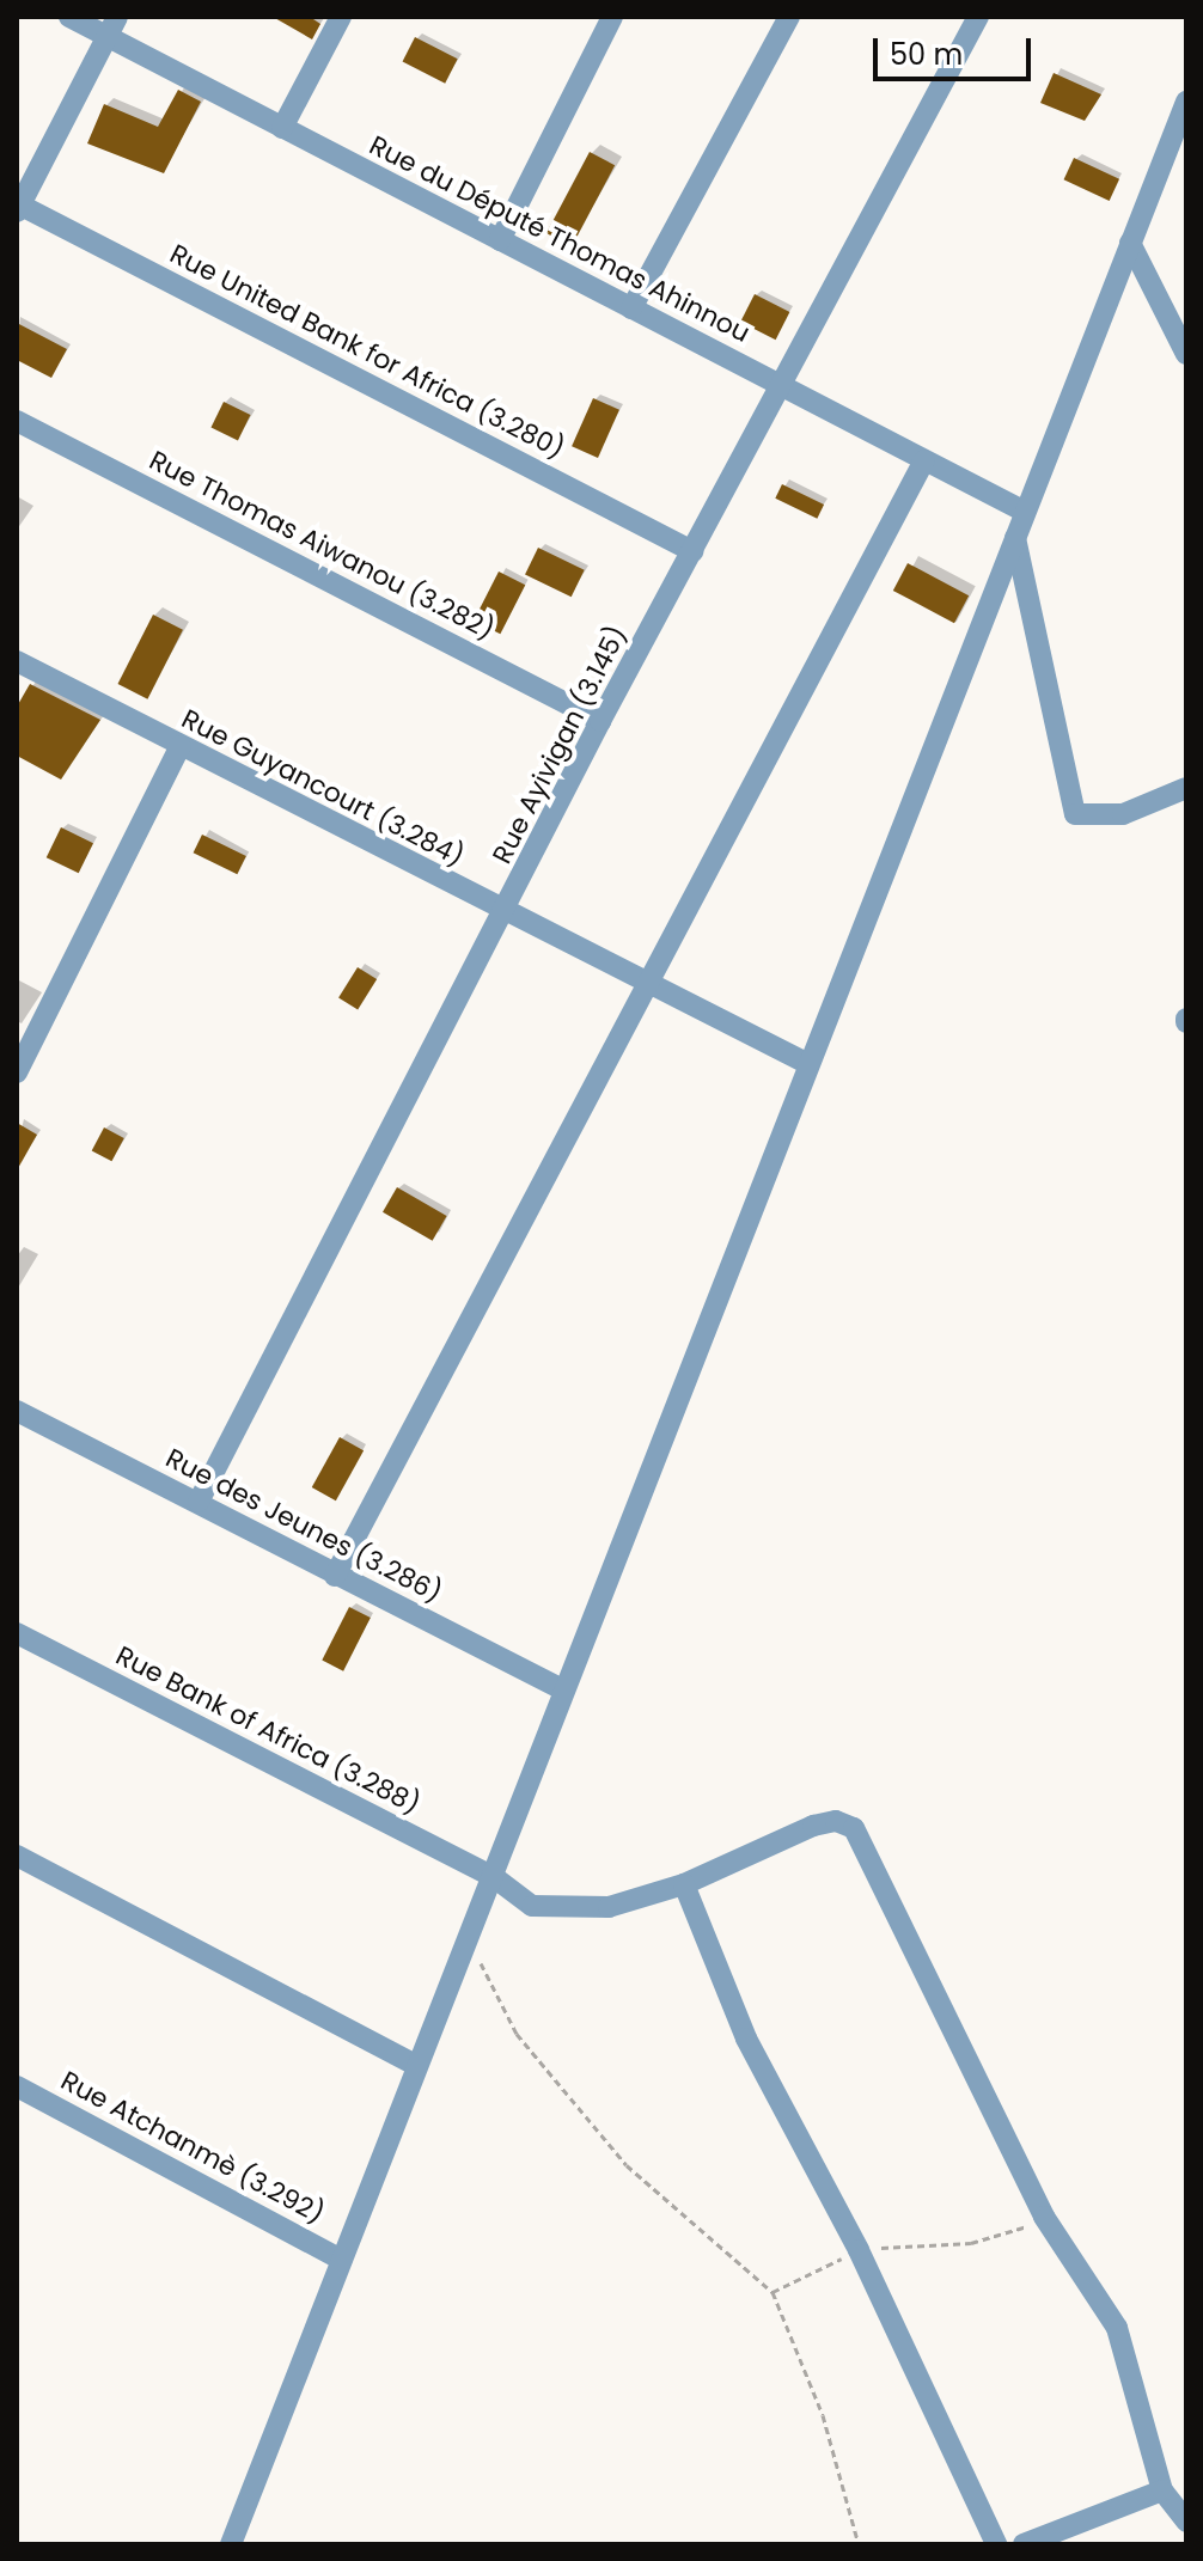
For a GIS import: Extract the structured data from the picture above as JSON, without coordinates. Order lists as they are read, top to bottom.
{
  "streets": {
    "street": [
      "Rue du Député Thomas Ahinnou",
      "Rue United Bank for Africa (3.280)",
      "Rue Thomas Aiwanou (3.282)",
      "Rue Ayivigan (3.145)",
      "Rue Guyancourt (3.284)",
      "Rue des Jeunes (3.286)",
      "Rue Bank of Africa (3.288)",
      "Rue Atchanmè (3.292)"
    ]
  },
  "crossings": [
    ["Rue du Député Thomas Ahinnou", "Rue Ayivigan (3.145)"],
    ["Rue United Bank for Africa (3.280)", "Rue Ayivigan (3.145)"],
    ["Rue Thomas Aiwanou (3.282)", "Rue Ayivigan (3.145)"],
    ["Rue Ayivigan (3.145)", "Rue Guyancourt (3.284)"],
    ["Rue Ayivigan (3.145)", "Rue des Jeunes (3.286)"]
  ],
  "scale_bar": "50 m"
}
